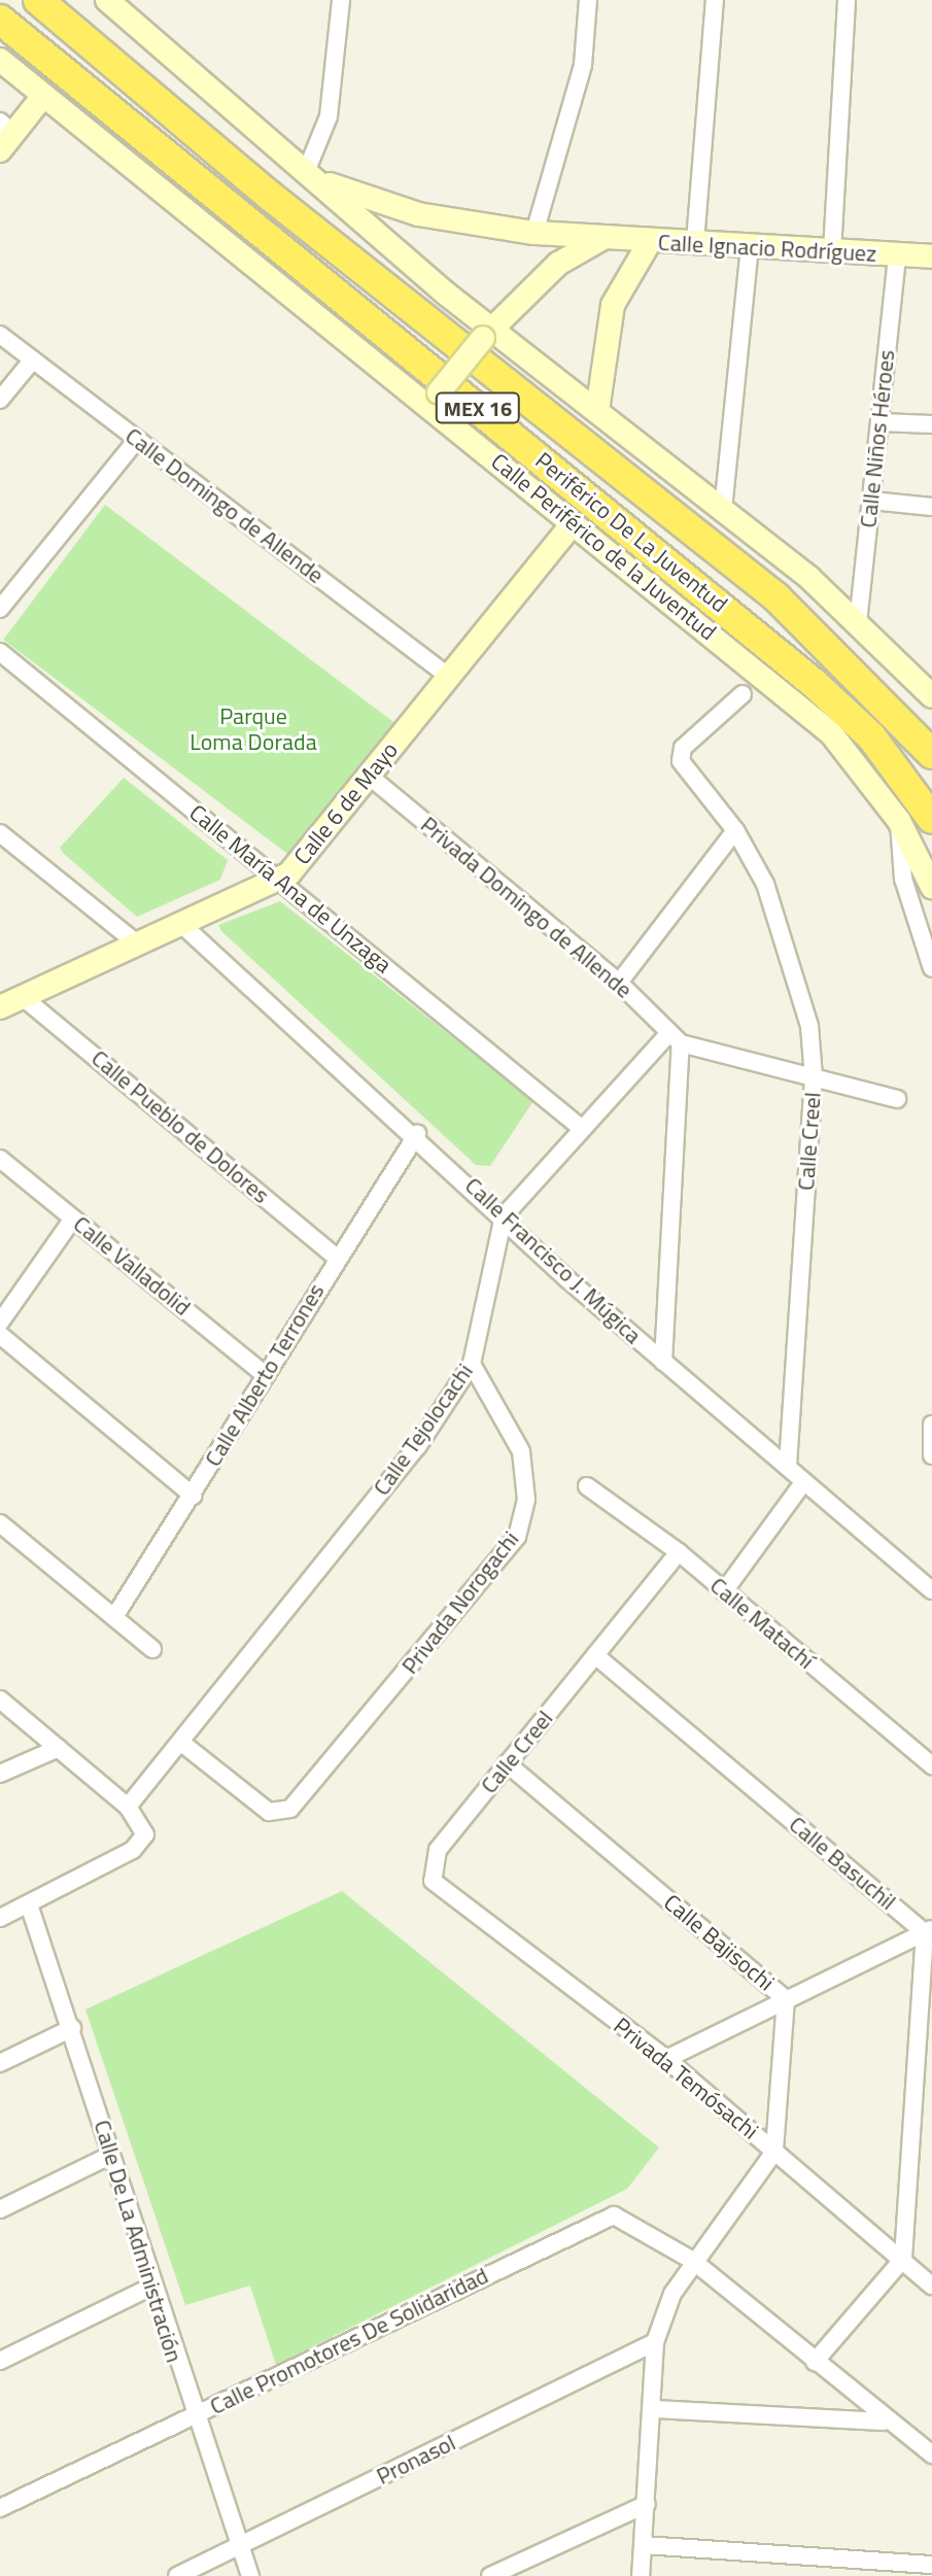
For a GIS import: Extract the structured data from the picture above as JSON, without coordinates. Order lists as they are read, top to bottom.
{
  "streets": {
    "highway": ["MEX 16", "Periférico De La Juventud"],
    "main road": ["Calle Ignacio Rodríguez", "Calle Periférico de la Juventud", "Calle 6 de Mayo"],
    "street": [
      "Calle Niños Héroes",
      "Calle Domingo de Allende",
      "Calle María Ana de Unzaga",
      "Privada Domingo de Allende",
      "Calle Pueblo de Dolores",
      "Calle Creel",
      "Calle Francisco J. Múgica",
      "Calle Valladolid",
      "Calle Alberto Terrones",
      "Calle Tejolocachi",
      "Privada Norogachi",
      "Calle Matachí",
      "Calle Basuchil",
      "Calle Bajisochi",
      "Privada Temósachi",
      "Calle De La Administración",
      "Calle Promotores De Solidaridad",
      "Pronasol"
    ]
  },
  "crossings": [
    ["Calle Ignacio Rodríguez", "Calle Niños Héroes"],
    ["Calle Domingo de Allende", "Calle 6 de Mayo"],
    ["Calle Periférico de la Juventud", "Calle 6 de Mayo"],
    ["Calle 6 de Mayo", "Calle María Ana de Unzaga"],
    ["Calle 6 de Mayo", "Privada Domingo de Allende"],
    ["Calle 6 de Mayo", "Calle Pueblo de Dolores"],
    ["Calle 6 de Mayo", "Calle Francisco J. Múgica"],
    ["Calle María Ana de Unzaga", "Calle Tejolocachi"],
    ["Privada Domingo de Allende", "Calle Tejolocachi"],
    ["Calle Pueblo de Dolores", "Calle Alberto Terrones"],
    ["Calle Creel", "Calle Francisco J. Múgica"],
    ["Calle Creel", "Calle Matachí"],
    ["Calle Creel", "Calle Basuchil"],
    ["Calle Creel", "Calle Bajisochi"],
    ["Calle Creel", "Privada Temósachi"],
    ["Calle Francisco J. Múgica", "Calle Alberto Terrones"],
    ["Calle Francisco J. Múgica", "Calle Tejolocachi"],
    ["Calle Valladolid", "Calle Alberto Terrones"],
    ["Calle Tejolocachi", "Privada Norogachi"],
    ["Calle Bajisochi", "Privada Temósachi"],
    ["Calle De La Administración", "Calle Promotores De Solidaridad"],
    ["Calle De La Administración", "Pronasol"]
  ],
  "parks": ["Parque Loma Dorada"]
}
